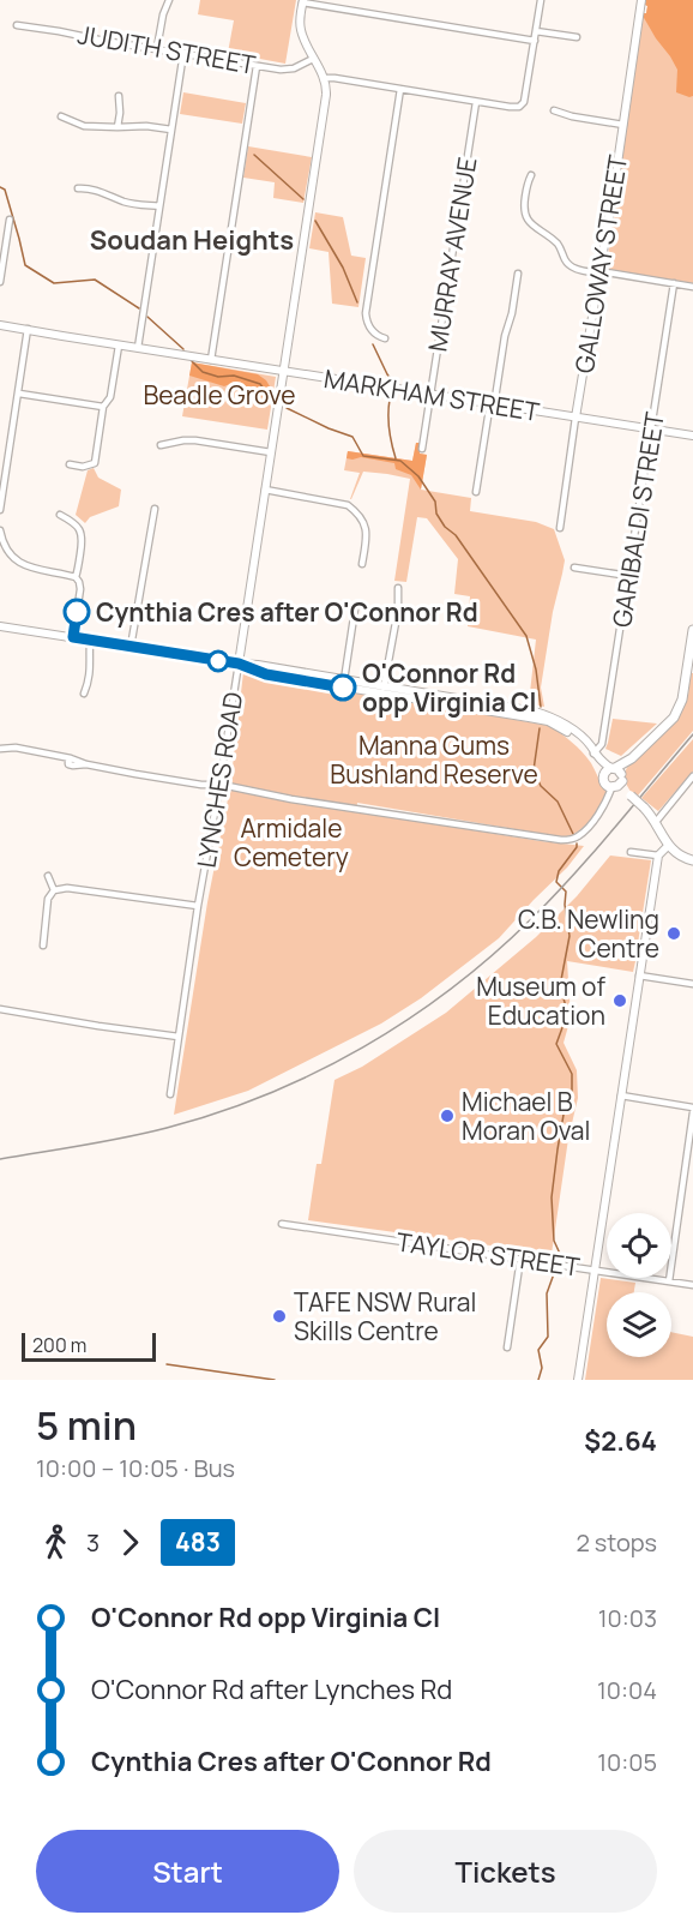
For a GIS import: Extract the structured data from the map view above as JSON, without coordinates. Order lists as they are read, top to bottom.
{
  "streets": {
    "street": [
      "JUDITH STREET",
      "MURRAY AVENUE",
      "GALLOWAY STREET",
      "MARKHAM STREET",
      "GARIBALDI STREET",
      "LYNCHES ROAD",
      "TAYLOR STREET"
    ]
  },
  "crossings": [
    ["MURRAY AVENUE", "MARKHAM STREET"],
    ["GALLOWAY STREET", "MARKHAM STREET"],
    ["MARKHAM STREET", "GARIBALDI STREET"],
    ["MARKHAM STREET", "LYNCHES ROAD"]
  ],
  "districts": ["Soudan Heights"],
  "parks": ["Beadle Grove", "Manna Gums Bushland Reserve", "Armidale Cemetery"],
  "places": [
    "Cynthia Cres after O'Connor Rd",
    "O'Connor Rd opp Virginia Cl",
    "C.B. Newling Centre",
    "Museum of Education",
    "Michael B Moran Oval",
    "TAFE NSW Rural Skills Centre"
  ],
  "lines": ["bus line 483"],
  "scale_bar": "200 m",
  "page": {
    "scale": "200 m",
    "heading": ["5 min", "10:00 – 10:05 · Bus", "$2.64"],
    "legs": ["3", "483", "2 stops"],
    "list": [
      {
        "name": "O'Connor Rd opp Virginia Cl",
        "value": "10:03"
      },
      {
        "name": "O'Connor Rd after Lynches Rd",
        "value": "10:04"
      },
      {
        "name": "Cynthia Cres after O'Connor Rd",
        "value": "10:05"
      }
    ],
    "buttons": ["Start", "Tickets"]
  }
}
